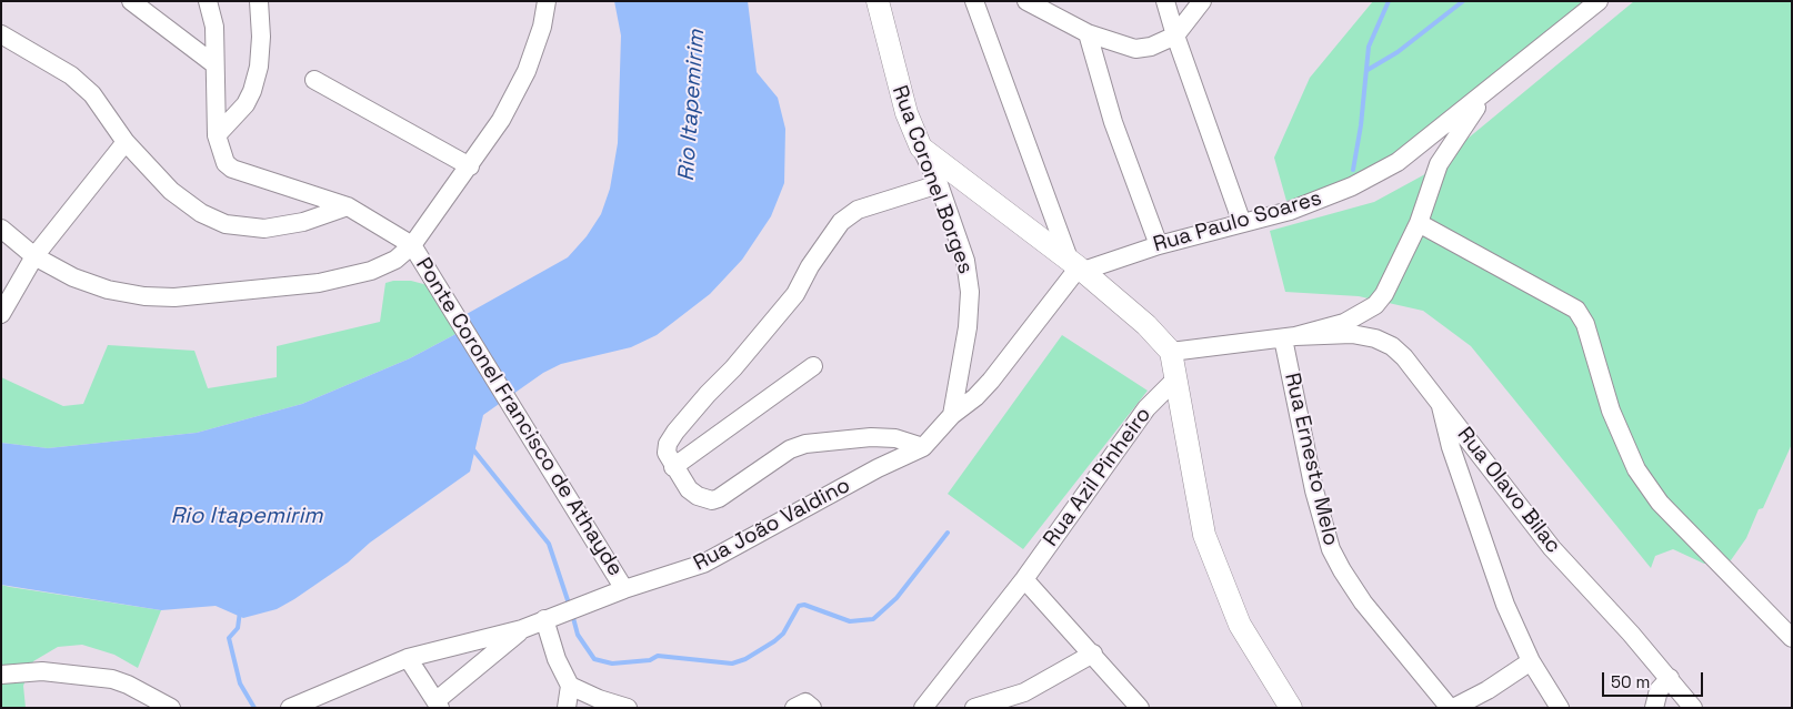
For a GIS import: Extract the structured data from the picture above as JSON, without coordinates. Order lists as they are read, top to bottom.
{
  "streets": {
    "main road": ["Rua Coronel Borges"],
    "street": [
      "Rua Paulo Soares",
      "Ponte Coronel Francisco de Athayde",
      "Rua Ernesto Melo",
      "Rua Azil Pinheiro",
      "Rua Olavo Bilac",
      "Rua João Valdino"
    ]
  },
  "crossings": [
    ["Rua Paulo Soares", "Rua Olavo Bilac"],
    ["Ponte Coronel Francisco de Athayde", "Rua João Valdino"],
    ["Rua Ernesto Melo", "Rua Olavo Bilac"]
  ],
  "water": ["Rio Itapemirim"],
  "scale_bar": "50 m"
}
